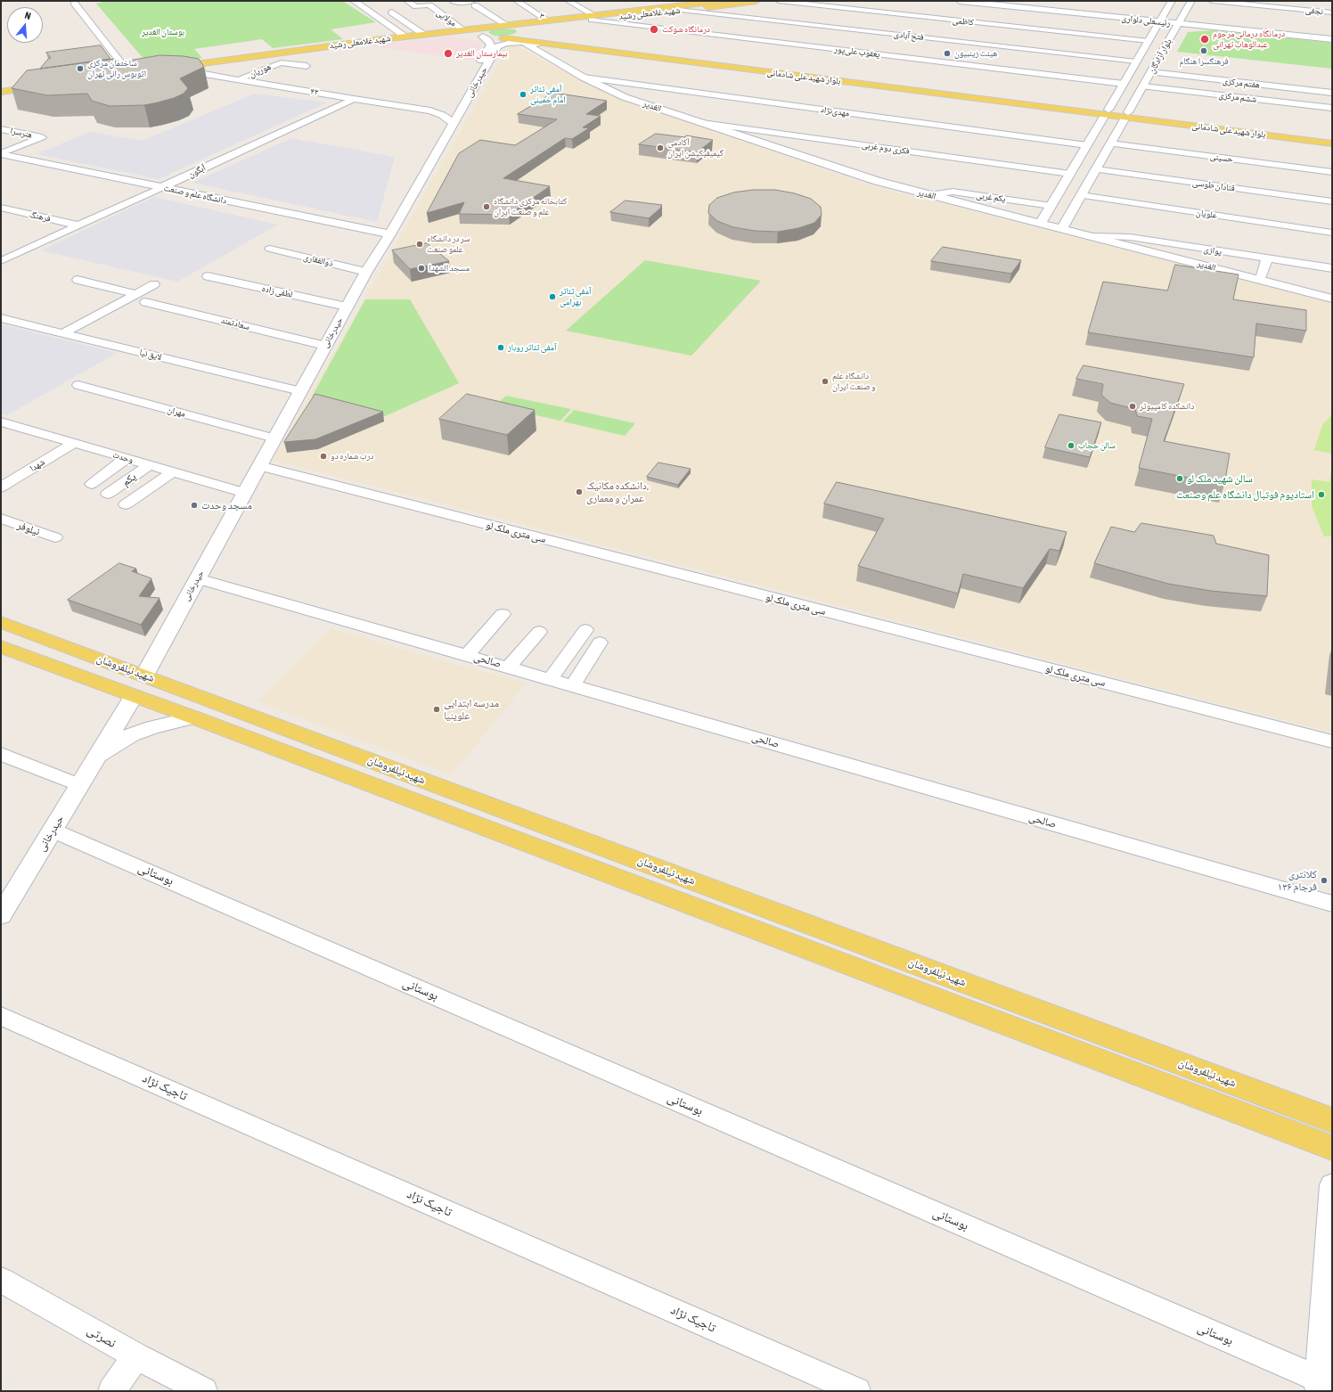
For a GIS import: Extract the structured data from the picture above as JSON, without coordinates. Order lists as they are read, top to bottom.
{
  "streets": {
    "main road": [
      "شهید غلامعلی رشید",
      "رئیسعلی دلواری",
      "بلوار آزادگان",
      "بلوار شهید علی شادمانی",
      "حیدرخانی",
      "۴۲",
      "الغدیر",
      "آبگون",
      "دانشگاه علم و صنعت",
      "شهید نیلفروشان"
    ],
    "street": [
      "نجفی",
      "۳",
      "مولایی",
      "کاظمی",
      "فتح آبادی",
      "یعقوب علی‌پور",
      "هوریان",
      "هفتم مرکزی",
      "ششم مرکزی",
      "مهدی‌نژاد",
      "هنرسرا",
      "فکری دوم غربی",
      "حسینی",
      "قنادان طوسی",
      "یکم غربی",
      "علویان",
      "فرهنگ",
      "پوازی",
      "ذوالفقاری",
      "لطفی زاده",
      "سعادتمند",
      "لایق نیا",
      "مهران",
      "وحدت",
      "شهدا",
      "یکم",
      "نیلوفر",
      "سی متری ملک لو",
      "صالحی",
      "بوستانی",
      "تاجیک نژاد",
      "نصرتی"
    ]
  },
  "crossings": [
    ["شهید غلامعلی رشید", "۳"],
    ["شهید غلامعلی رشید", "مولایی"],
    ["شهید غلامعلی رشید", "فتح آبادی"],
    ["شهید غلامعلی رشید", "یعقوب علی‌پور"],
    ["شهید غلامعلی رشید", "بلوار شهید علی شادمانی"],
    ["شهید غلامعلی رشید", "حیدرخانی"],
    ["شهید غلامعلی رشید", "الغدیر"],
    ["۳", "بلوار شهید علی شادمانی"],
    ["۳", "حیدرخانی"],
    ["۳", "الغدیر"],
    ["رئیسعلی دلواری", "بلوار آزادگان"],
    ["کاظمی", "بلوار آزادگان"],
    ["فتح آبادی", "بلوار آزادگان"],
    ["یعقوب علی‌پور", "بلوار آزادگان"],
    ["بلوار آزادگان", "بلوار شهید علی شادمانی"],
    ["بلوار آزادگان", "هفتم مرکزی"],
    ["بلوار آزادگان", "ششم مرکزی"],
    ["بلوار آزادگان", "الغدیر"],
    ["بلوار آزادگان", "مهدی‌نژاد"],
    ["بلوار آزادگان", "فکری دوم غربی"],
    ["بلوار آزادگان", "حسینی"],
    ["بلوار آزادگان", "قنادان طوسی"],
    ["بلوار آزادگان", "یکم غربی"],
    ["بلوار آزادگان", "علویان"],
    ["هوریان", "۴۲"],
    ["بلوار شهید علی شادمانی", "حیدرخانی"],
    ["بلوار شهید علی شادمانی", "الغدیر"],
    ["حیدرخانی", "۴۲"],
    ["حیدرخانی", "الغدیر"],
    ["حیدرخانی", "دانشگاه علم و صنعت"],
    ["حیدرخانی", "ذوالفقاری"],
    ["حیدرخانی", "لطفی زاده"],
    ["حیدرخانی", "سعادتمند"],
    ["حیدرخانی", "لایق نیا"],
    ["حیدرخانی", "مهران"],
    ["حیدرخانی", "وحدت"],
    ["حیدرخانی", "سی متری ملک لو"],
    ["حیدرخانی", "صالحی"],
    ["حیدرخانی", "شهید نیلفروشان"],
    ["حیدرخانی", "بوستانی"],
    ["۴۲", "آبگون"],
    ["الغدیر", "مهدی‌نژاد"],
    ["الغدیر", "فکری دوم غربی"],
    ["الغدیر", "یکم غربی"],
    ["الغدیر", "پوازی"],
    ["هنرسرا", "دانشگاه علم و صنعت"],
    ["آبگون", "دانشگاه علم و صنعت"],
    ["آبگون", "فرهنگ"],
    ["وحدت", "شهدا"],
    ["وحدت", "یکم"]
  ],
  "parks": ["بوستان الغدیر"],
  "places": [
    "درمانگاه شوکت",
    "درمانگاه درمانی مرحوم عبدالوهاب تهرانی",
    "فرهنگسرا هنگام",
    "بیمارستان الغدیر",
    "هیئت زینبیون",
    "ساختمان مرکزی اتوبوس رانی تهران",
    "آمفی تئاتر امام خمینی",
    "آکادمی گیمیفیکیشن ایران",
    "کتابخانه مرکزی دانشگاه علم و صنعت ایران",
    "سر در دانشگاه علمو صنعت",
    "مسجد الشهدا",
    "آمفی تئاتر بهرامی",
    "آمفی تئاتر روباز",
    "دانشگاه علم و صنعت ایران",
    "دانشکده کامپیوتر",
    "سالن حجاب",
    "درب شماره دو",
    "سالن شهید ملک لو",
    "دانشکده مکانیک، عمران و معماری",
    "استادیوم فوتبال دانشگاه علم وصنعت",
    "مسجد وحدت",
    "مدرسه ابتدایی علوینیا",
    "کلانتری ۱۳۶ فرجام"
  ],
  "north": "top"
}
